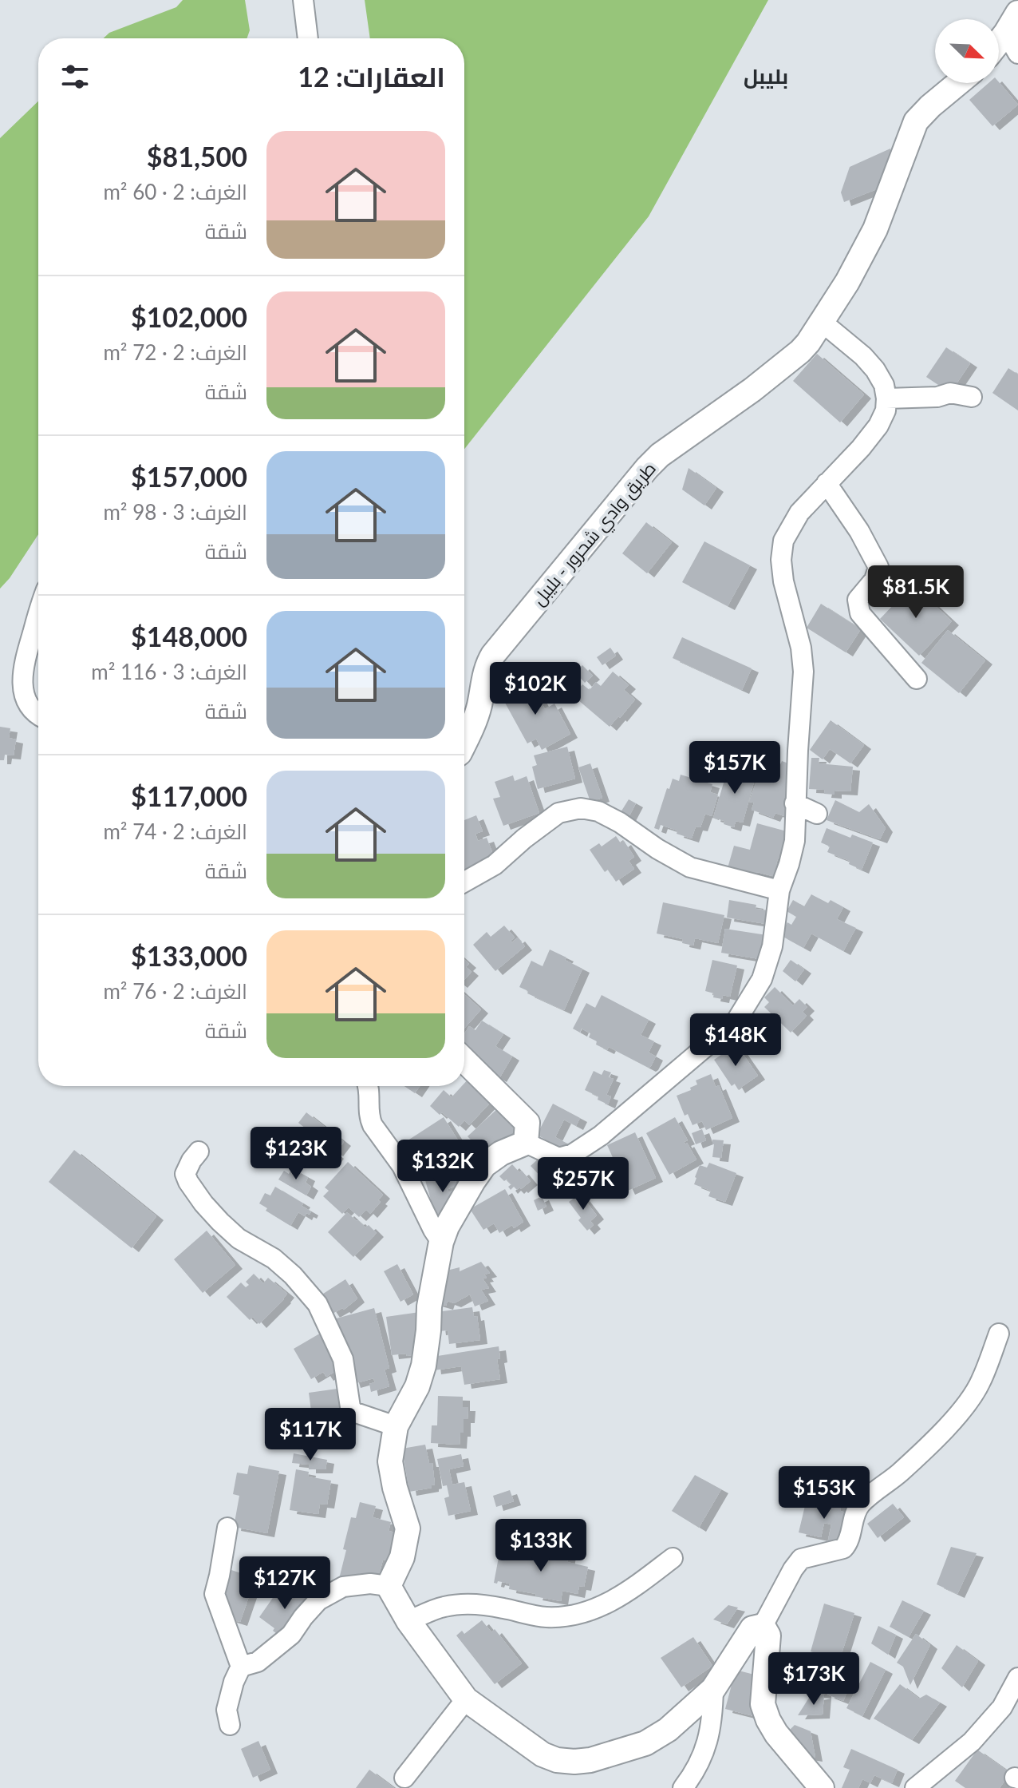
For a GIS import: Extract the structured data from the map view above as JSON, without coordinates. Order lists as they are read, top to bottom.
{
  "streets": {
    "street": ["طريق وادي شحرور - بليبل"]
  },
  "districts": ["بليبل"],
  "north": "bottom right",
  "page": {
    "heading": "العقارات: 12",
    "list": [
      {
        "name": "$81,500",
        "note": "الغرف: 2 · 60 m² · شقة"
      },
      {
        "name": "$102,000",
        "note": "الغرف: 2 · 72 m² · شقة"
      },
      {
        "name": "$157,000",
        "note": "الغرف: 3 · 98 m² · شقة"
      },
      {
        "name": "$148,000",
        "note": "الغرف: 3 · 116 m² · شقة"
      },
      {
        "name": "$117,000",
        "note": "الغرف: 2 · 74 m² · شقة"
      },
      {
        "name": "$133,000",
        "note": "الغرف: 2 · 76 m² · شقة"
      }
    ],
    "price": [
      "$81.5K",
      "$102K",
      "$157K",
      "$148K",
      "$123K",
      "$132K",
      "$257K",
      "$117K",
      "$153K",
      "$133K",
      "$127K",
      "$173K"
    ]
  }
}
